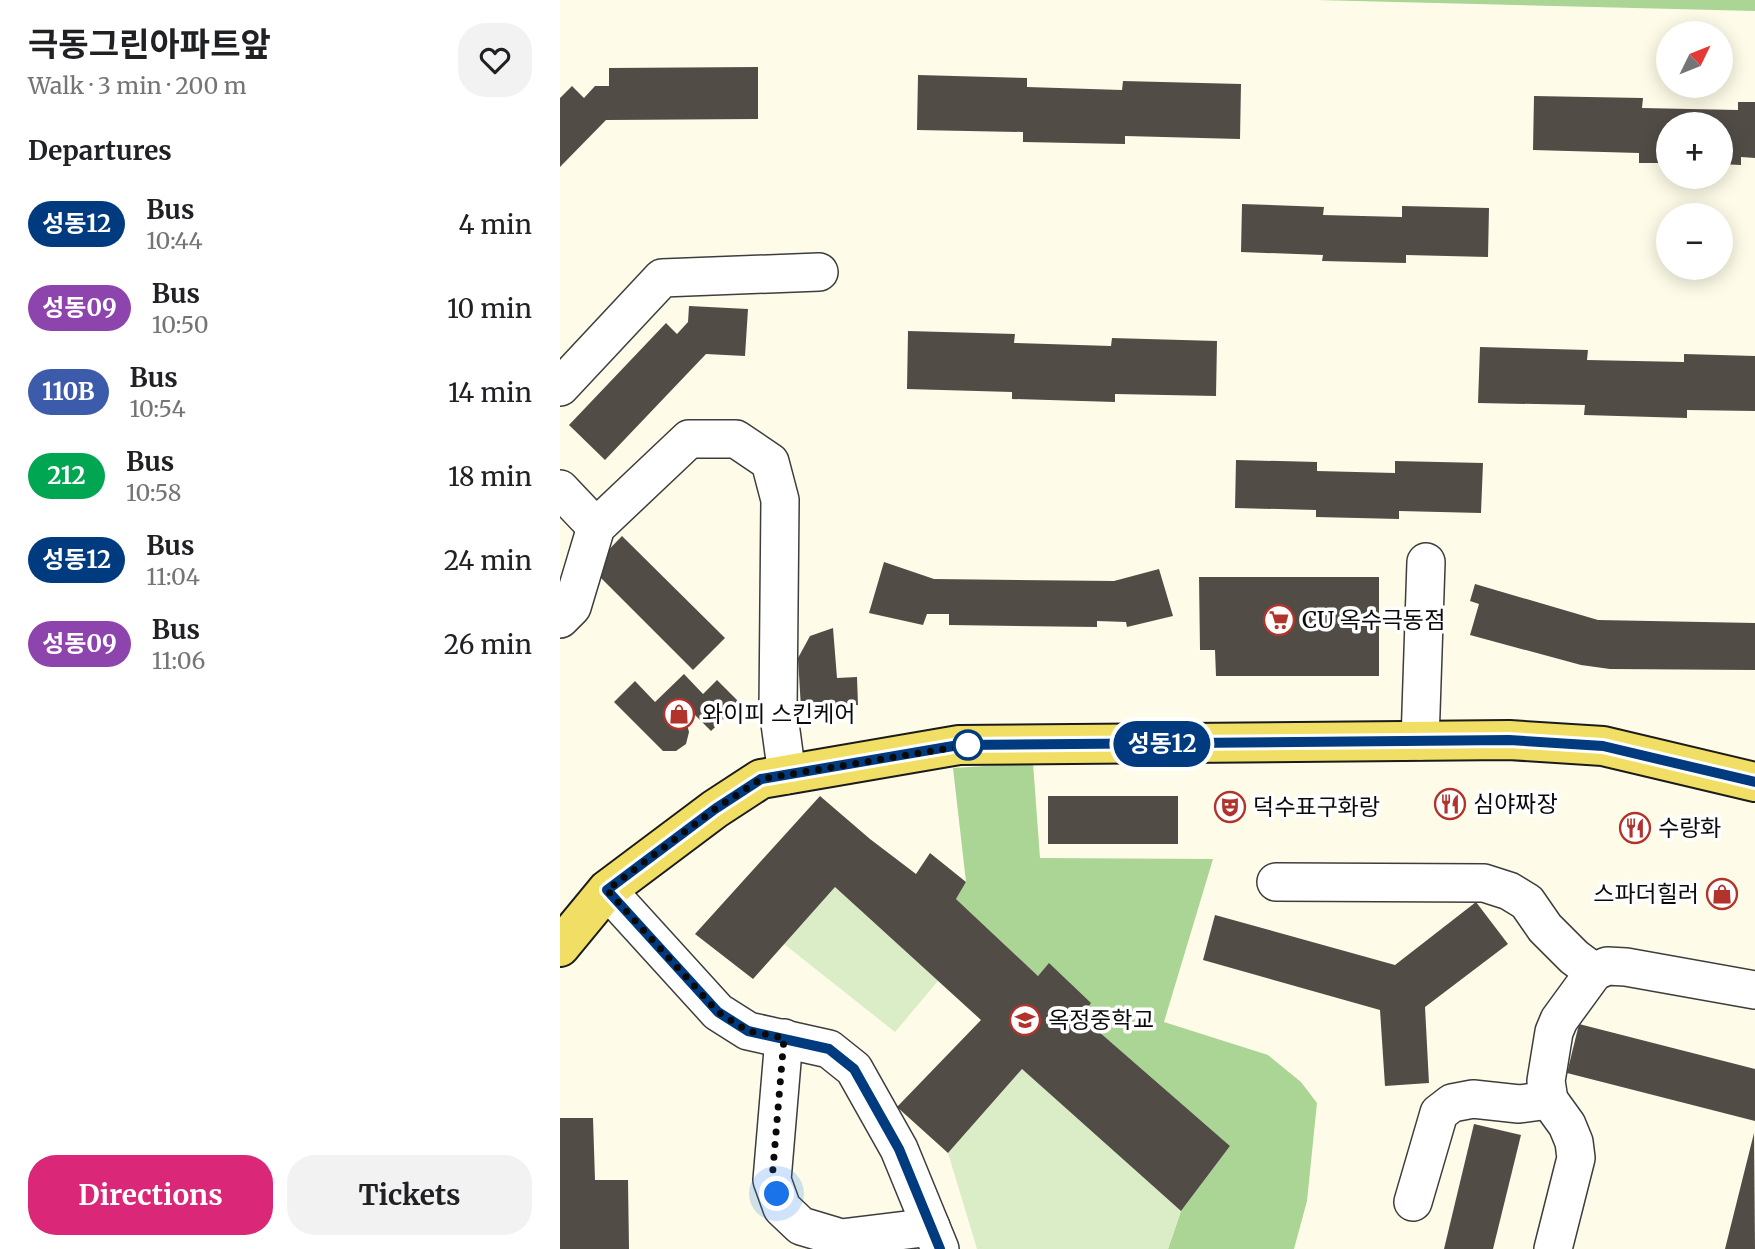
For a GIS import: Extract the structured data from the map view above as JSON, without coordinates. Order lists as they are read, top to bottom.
{
  "places": {
    "supermarket": ["CU 옥수극동점"],
    "shop": ["와이피 스킨케어", "스파더힐러"],
    "restaurant": ["심야짜장", "수랑화"],
    "theatre": ["덕수표구화랑"],
    "school or university": ["옥정중학교"]
  },
  "lines": ["bus line 성동12"],
  "north": "top right",
  "page": {
    "heading": [
      ["극동그린아파트앞", "Walk · 3 min · 200 m"],
      "Departures"
    ],
    "on_map": "성동12",
    "map_buttons": ["+", "−"],
    "list": [
      {
        "mark": "성동12",
        "name": "Bus",
        "note": "10:44",
        "value": "4 min"
      },
      {
        "mark": "성동09",
        "name": "Bus",
        "note": "10:50",
        "value": "10 min"
      },
      {
        "mark": "110B",
        "name": "Bus",
        "note": "10:54",
        "value": "14 min"
      },
      {
        "mark": "212",
        "name": "Bus",
        "note": "10:58",
        "value": "18 min"
      },
      {
        "mark": "성동12",
        "name": "Bus",
        "note": "11:04",
        "value": "24 min"
      },
      {
        "mark": "성동09",
        "name": "Bus",
        "note": "11:06",
        "value": "26 min"
      }
    ],
    "buttons": ["Directions", "Tickets"]
  }
}
